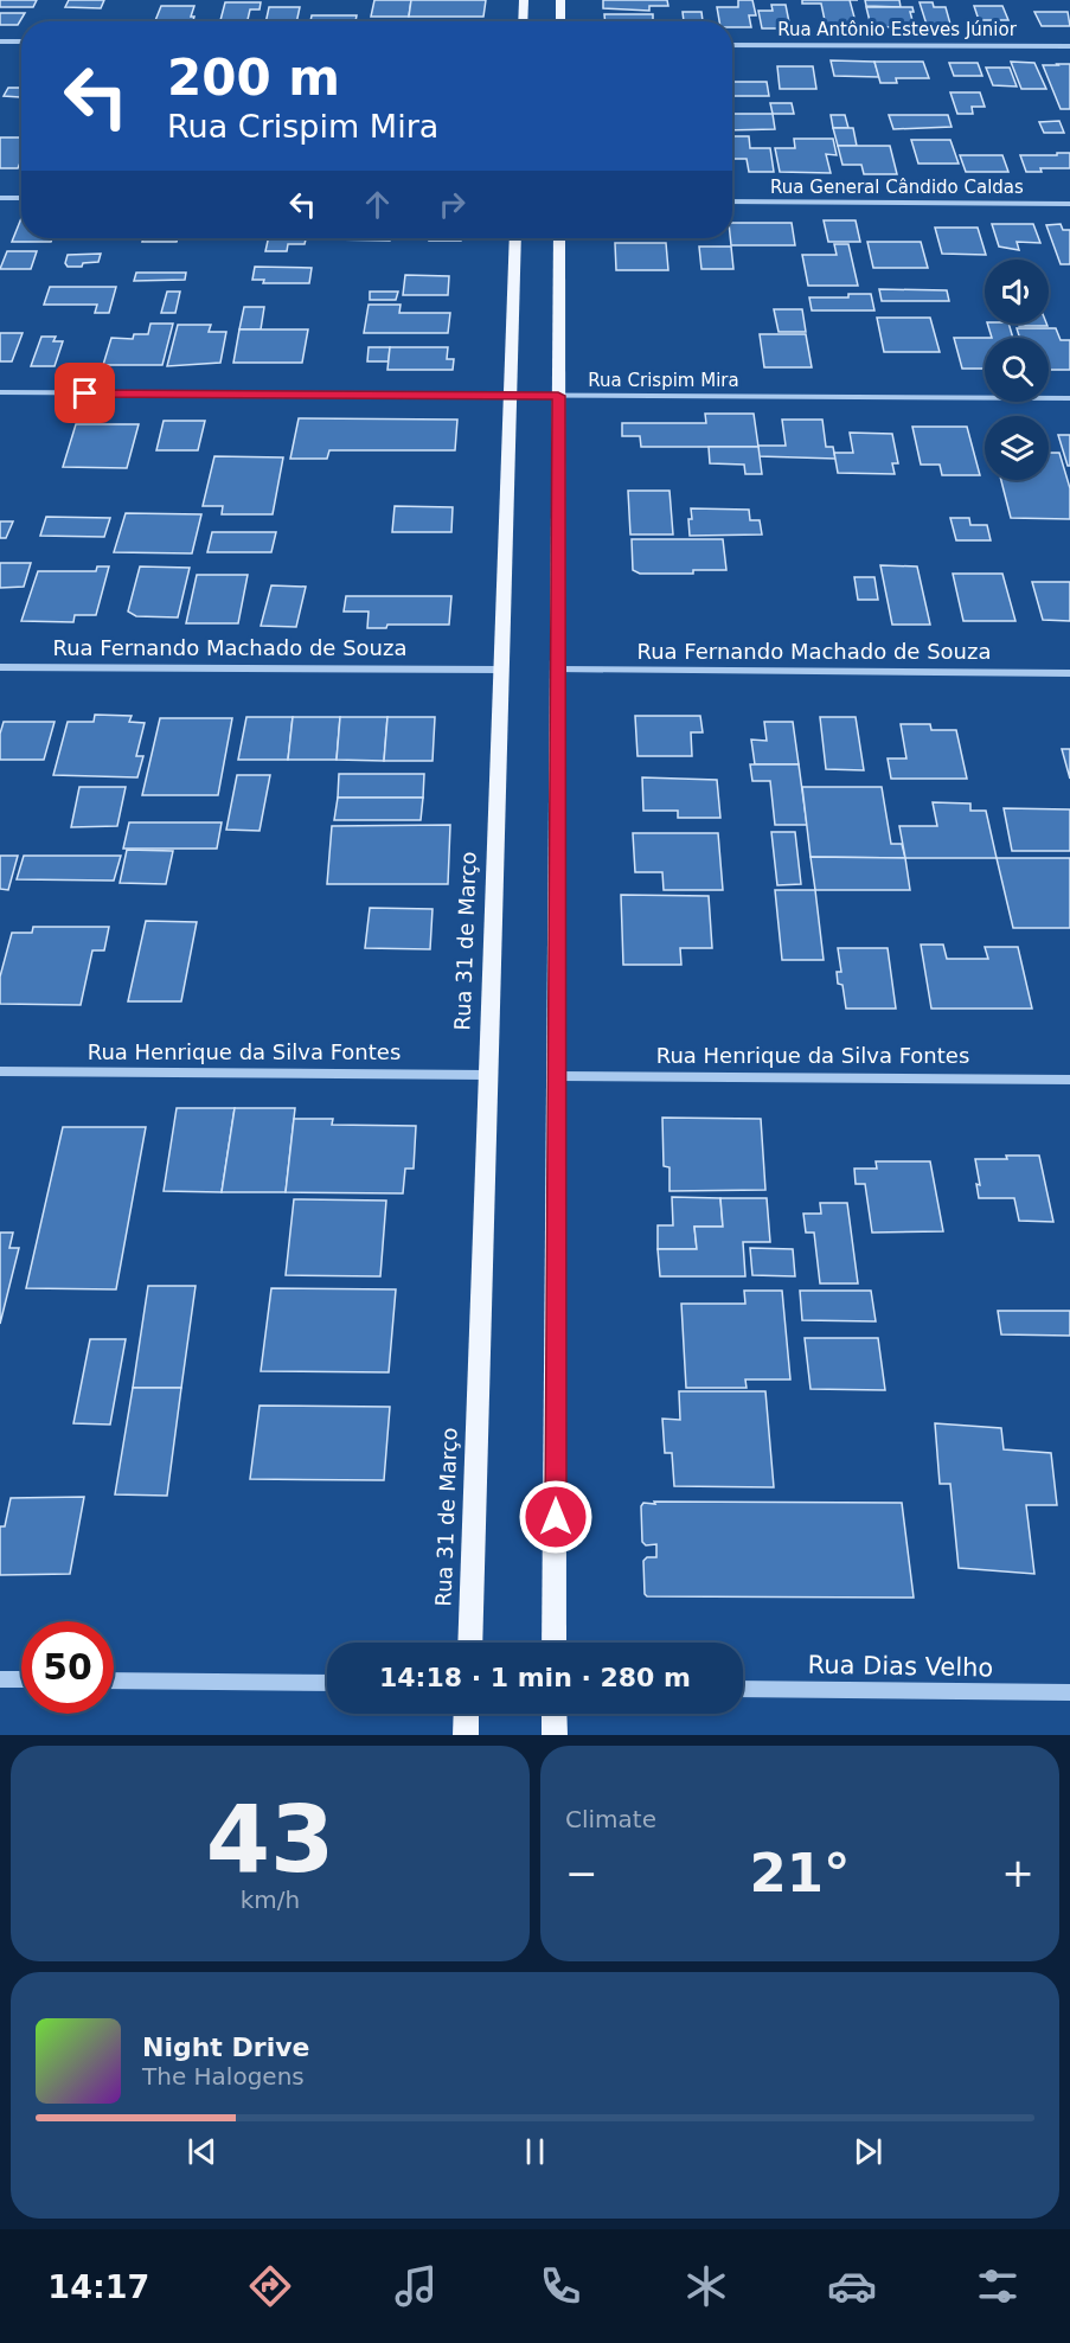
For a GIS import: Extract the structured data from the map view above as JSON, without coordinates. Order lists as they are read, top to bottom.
{
  "streets": {
    "main road": ["Rua 31 de Março"],
    "street": [
      "Rua Antônio Esteves Júnior",
      "Rua General Cândido Caldas",
      "Rua Crispim Mira",
      "Rua Fernando Machado de Souza",
      "Rua Henrique da Silva Fontes",
      "Rua Dias Velho"
    ]
  },
  "crossings": [
    ["Rua Crispim Mira", "Rua 31 de Março"],
    ["Rua Fernando Machado de Souza", "Rua 31 de Março"],
    ["Rua 31 de Março", "Rua Henrique da Silva Fontes"]
  ],
  "page": {
    "turn": ["200 m", "Rua Crispim Mira"],
    "limit": "50",
    "trip": "14:18 · 1 min · 280 m",
    "tile": [
      ["43", "km/h"],
      "Climate"
    ],
    "heat": ["−", "21°", "+"],
    "song": ["Night Drive", "The Halogens"],
    "tabs": "14:17"
  }
}
